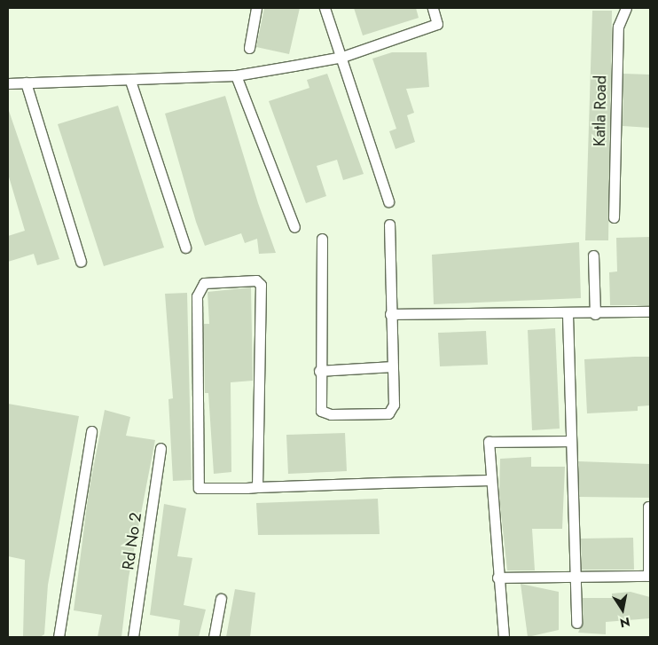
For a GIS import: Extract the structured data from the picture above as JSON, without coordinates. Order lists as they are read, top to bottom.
{
  "streets": {
    "street": ["Katla Road", "Rd No 2"]
  },
  "north": "bottom"
}
